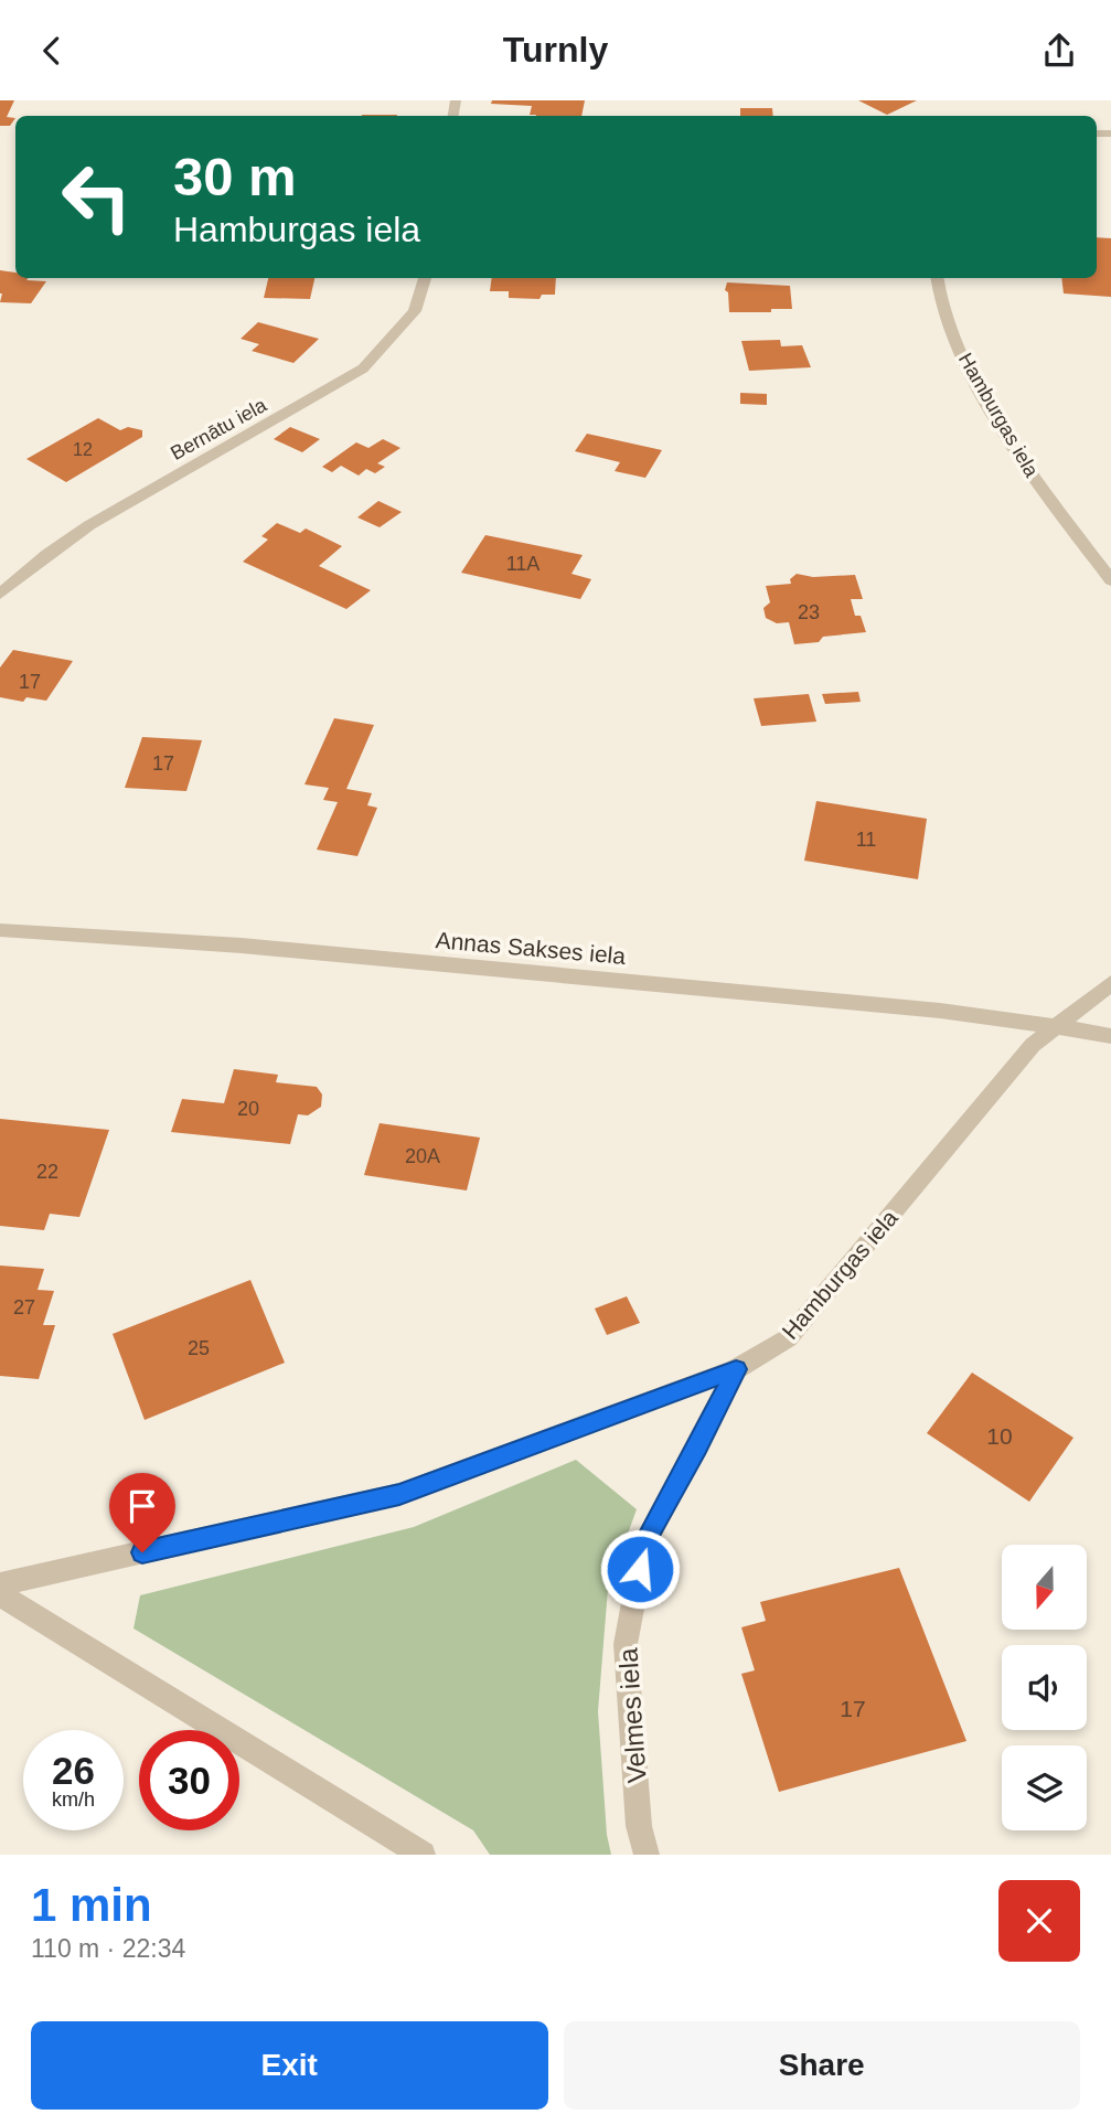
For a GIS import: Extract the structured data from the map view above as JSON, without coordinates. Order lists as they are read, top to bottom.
{
  "streets": {
    "street": [
      "Hamburgas iela",
      "Bernātu iela",
      "Annas Sakses iela",
      "Velmes iela"
    ]
  },
  "crossings": [
    ["Hamburgas iela", "Annas Sakses iela"],
    ["Hamburgas iela", "Velmes iela"]
  ],
  "house_numbers": [
    "12",
    "11A",
    "23",
    "17",
    "17",
    "11",
    "20",
    "20A",
    "22",
    "27",
    "25",
    "10",
    "17"
  ],
  "north": "bottom",
  "page": {
    "header": "Turnly",
    "turn": ["30 m", "Hamburgas iela"],
    "speed": "26 km/h",
    "limit": "30",
    "heading": ["1 min", "110 m · 22:34"],
    "buttons": ["Exit", "Share"]
  }
}
